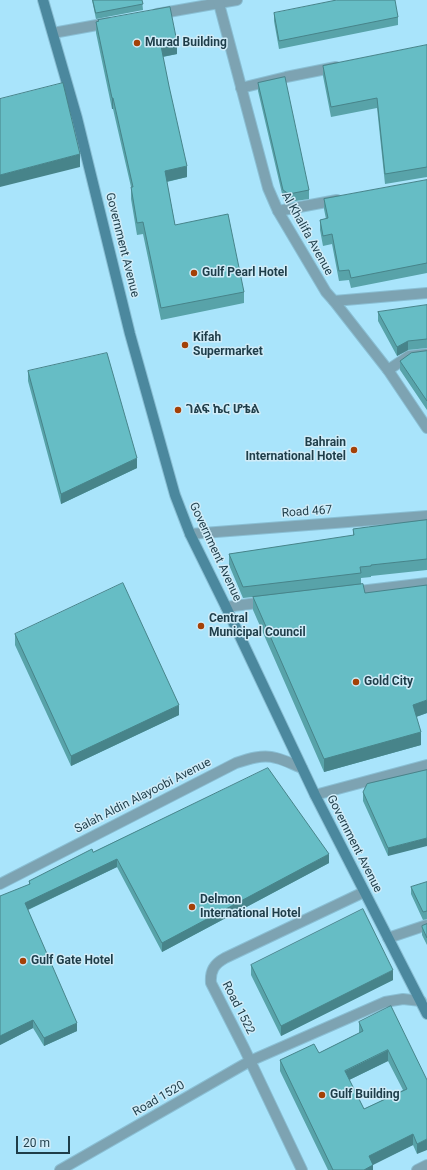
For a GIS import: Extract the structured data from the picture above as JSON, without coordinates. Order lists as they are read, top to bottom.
{
  "streets": {
    "main road": ["Government Avenue"],
    "street": [
      "Al Khalifa Avenue",
      "Road 467",
      "Salah Aldin Alayoobi Avenue",
      "Road 1522",
      "Road 1520"
    ]
  },
  "crossings": [
    ["Government Avenue", "Road 467"],
    ["Government Avenue", "Salah Aldin Alayoobi Avenue"],
    ["Government Avenue", "Road 1522"],
    ["Road 1522", "Road 1520"]
  ],
  "places": [
    "Murad Building",
    "Gulf Pearl Hotel",
    "Kifah Supermarket",
    "ገልፍ ኬር ሆቴል",
    "Bahrain International Hotel",
    "Central Municipal Council",
    "Gold City",
    "Delmon International Hotel",
    "Gulf Gate Hotel",
    "Gulf Building"
  ],
  "scale_bar": "20 m"
}
